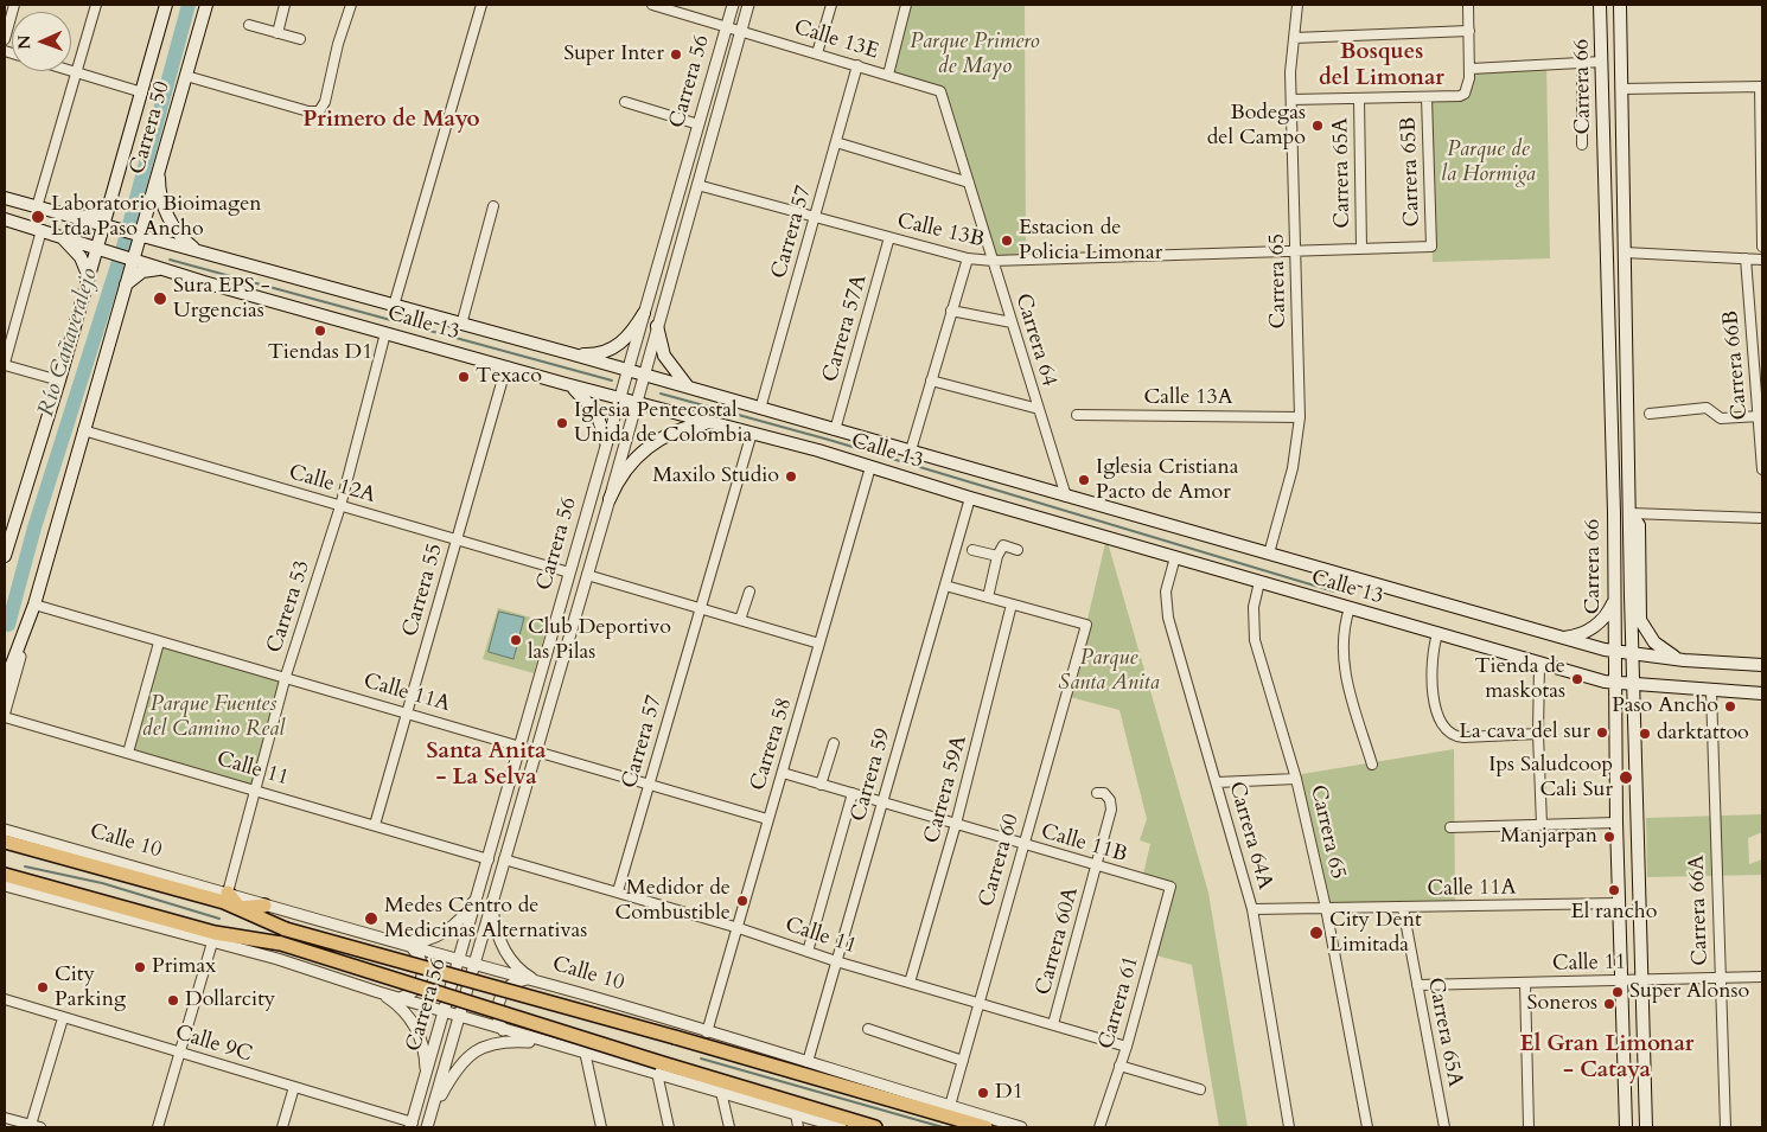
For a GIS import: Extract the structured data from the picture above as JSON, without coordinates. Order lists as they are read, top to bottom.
{
  "streets": {
    "main road": [
      "Carrera 66",
      "Carrera 50",
      "Calle 13",
      "Calle 10"
    ],
    "street": [
      "Calle 13E",
      "Carrera 56",
      "Carrera 65B",
      "Carrera 65A",
      "Calle 13B",
      "Carrera 57",
      "Carrera 65",
      "Carrera 57A",
      "Carrera 64",
      "Carrera 66B",
      "Calle 13A",
      "Calle 12A",
      "Carrera 55",
      "Carrera 53",
      "Calle 11A",
      "Carrera 58",
      "Calle 11",
      "Carrera 59",
      "Carrera 59A",
      "Carrera 64A",
      "Calle 11B",
      "Carrera 60",
      "Carrera 66A",
      "Carrera 60A",
      "Carrera 61",
      "Calle 9C"
    ]
  },
  "crossings": [
    ["Calle 13E", "Carrera 56"],
    ["Calle 13E", "Carrera 57"],
    ["Calle 13E", "Carrera 64"],
    ["Carrera 56", "Calle 13B"],
    ["Carrera 56", "Calle 13"],
    ["Carrera 56", "Calle 12A"],
    ["Carrera 56", "Calle 11A"],
    ["Carrera 56", "Calle 11"],
    ["Carrera 56", "Calle 10"],
    ["Carrera 56", "Calle 9C"],
    ["Carrera 66", "Calle 13"],
    ["Carrera 66", "Calle 11A"],
    ["Carrera 66", "Calle 11"],
    ["Carrera 50", "Calle 13"],
    ["Carrera 50", "Calle 12A"],
    ["Carrera 50", "Calle 11A"],
    ["Carrera 65B", "Calle 13B"],
    ["Carrera 65A", "Calle 13B"],
    ["Carrera 65A", "Calle 11A"],
    ["Carrera 65A", "Calle 11"],
    ["Calle 13B", "Carrera 57"],
    ["Calle 13B", "Carrera 65"],
    ["Calle 13B", "Carrera 57A"],
    ["Calle 13B", "Carrera 64"],
    ["Carrera 57", "Calle 13"],
    ["Carrera 57", "Calle 11A"],
    ["Carrera 57", "Calle 11"],
    ["Carrera 65", "Calle 13"],
    ["Carrera 65", "Calle 13A"],
    ["Carrera 65", "Calle 11A"],
    ["Calle 13", "Carrera 57A"],
    ["Calle 13", "Carrera 64"],
    ["Calle 13", "Carrera 55"],
    ["Calle 13", "Carrera 53"],
    ["Calle 13", "Carrera 58"],
    ["Calle 13", "Carrera 59"],
    ["Calle 13", "Carrera 64A"],
    ["Calle 13", "Carrera 66A"],
    ["Calle 12A", "Carrera 55"],
    ["Calle 12A", "Carrera 53"],
    ["Carrera 55", "Calle 11A"],
    ["Carrera 55", "Calle 11"],
    ["Carrera 53", "Calle 11A"],
    ["Carrera 53", "Calle 11"],
    ["Carrera 53", "Calle 10"],
    ["Calle 11A", "Carrera 58"],
    ["Calle 11A", "Carrera 64A"],
    ["Carrera 58", "Calle 11"],
    ["Carrera 58", "Calle 10"],
    ["Carrera 58", "Calle 11B"],
    ["Calle 11", "Carrera 59"],
    ["Calle 11", "Carrera 59A"],
    ["Calle 11", "Carrera 60"],
    ["Calle 11", "Carrera 66A"],
    ["Calle 11", "Carrera 60A"],
    ["Calle 11", "Carrera 61"],
    ["Carrera 59", "Calle 10"],
    ["Carrera 59", "Calle 11B"],
    ["Carrera 59A", "Calle 11B"],
    ["Carrera 59A", "Carrera 60"],
    ["Calle 10", "Carrera 60"],
    ["Calle 11B", "Carrera 60"],
    ["Calle 11B", "Carrera 60A"],
    ["Calle 11B", "Carrera 61"]
  ],
  "districts": [
    "Bosques del Limonar",
    "Primero de Mayo",
    "Santa Anita - La Selva",
    "El Gran Limonar - Cataya"
  ],
  "water": ["Río Cañaveralejo"],
  "parks": [
    "Parque Primero de Mayo",
    "Parque de la Hormiga",
    "Parque Santa Anita",
    "Parque Fuentes del Camino Real"
  ],
  "places": [
    "Super Inter",
    "Bodegas del Campo",
    "Laboratorio Bioimagen Ltda Paso Ancho",
    "Estacion de Policia Limonar",
    "Sura EPS - Urgencias",
    "Tiendas D1",
    "Texaco",
    "Iglesia Pentecostal Unida de Colombia",
    "Maxilo Studio",
    "Iglesia Cristiana Pacto de Amor",
    "Club Deportivo las Pilas",
    "Tienda de maskotas",
    "Paso Ancho",
    "La cava del sur",
    "darktattoo",
    "Ips Saludcoop Cali Sur",
    "Manjarpan",
    "El rancho",
    "Medidor de Combustible",
    "Medes Centro de Medicinas Alternativas",
    "City Dent Limitada",
    "Primax",
    "City Parking",
    "Super Alonso",
    "Dollarcity",
    "Soneros",
    "D1"
  ],
  "north": "left"
}
